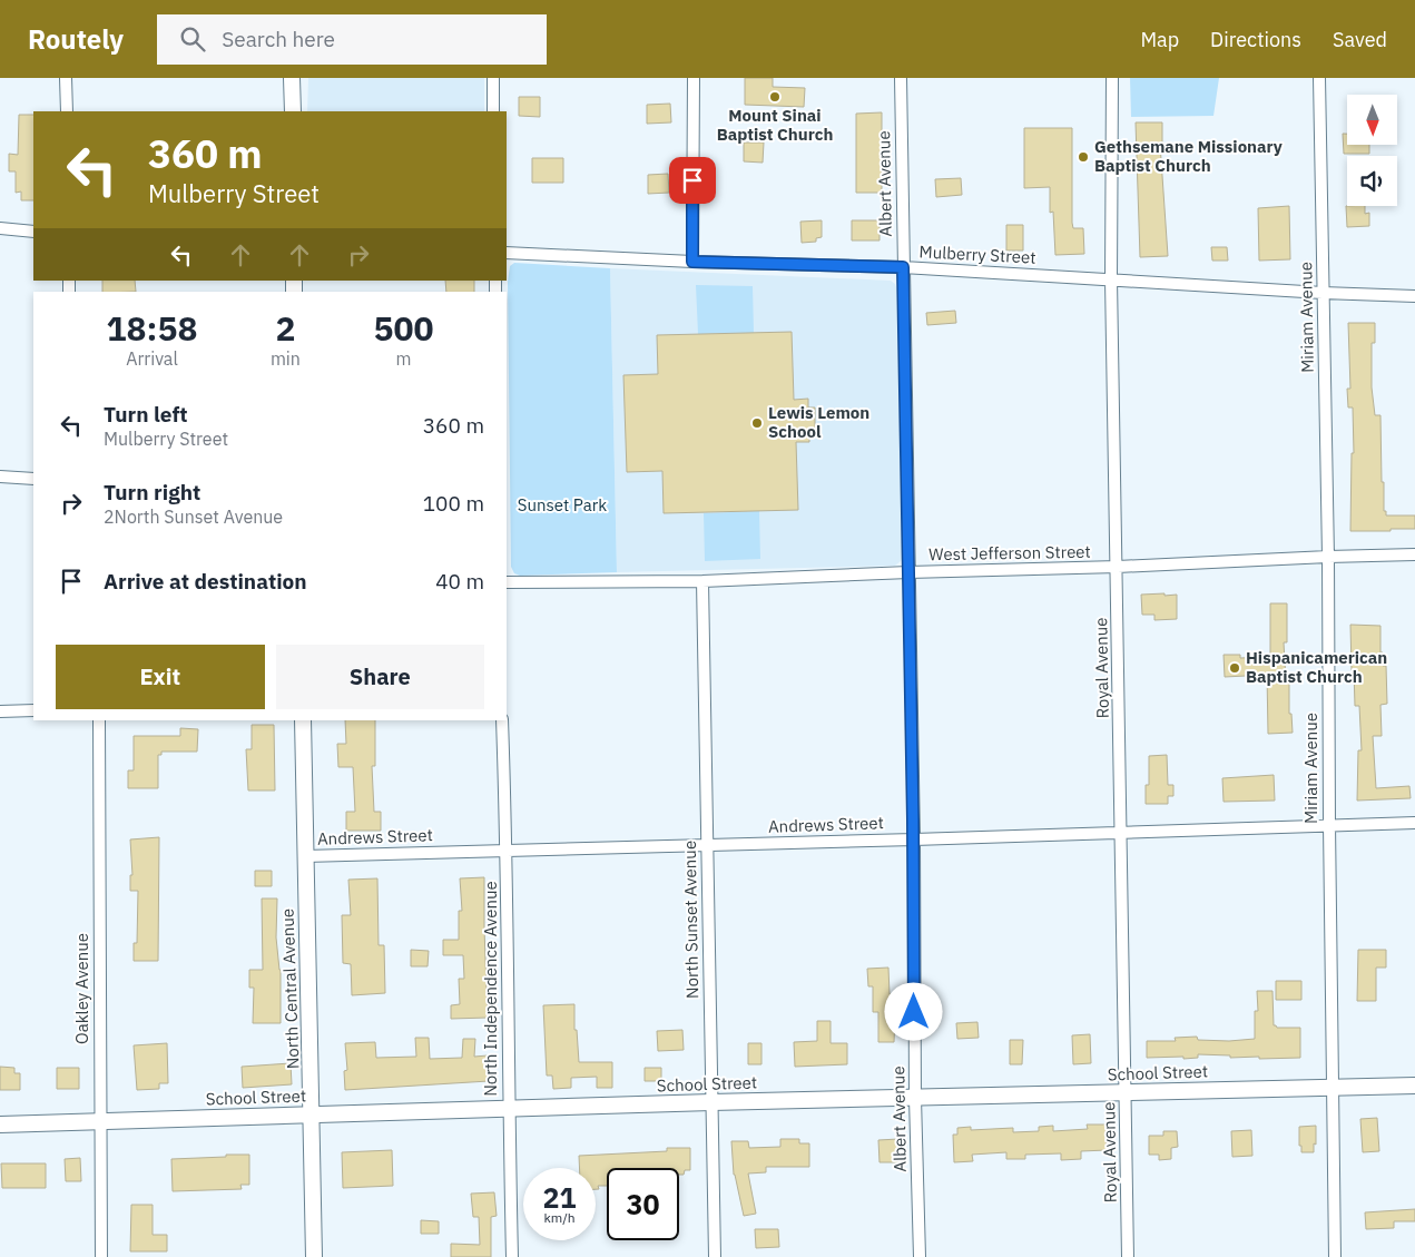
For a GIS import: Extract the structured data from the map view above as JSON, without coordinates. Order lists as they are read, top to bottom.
{
  "streets": {
    "main road": ["North Central Avenue", "School Street"],
    "street": [
      "Albert Avenue",
      "Mulberry Street",
      "Miriam Avenue",
      "West Jefferson Street",
      "Royal Avenue",
      "Andrews Street",
      "North Sunset Avenue",
      "Oakley Avenue",
      "North Independence Avenue"
    ]
  },
  "crossings": [
    ["Albert Avenue", "Mulberry Street"],
    ["Albert Avenue", "West Jefferson Street"],
    ["Albert Avenue", "Andrews Street"],
    ["Albert Avenue", "School Street"],
    ["Mulberry Street", "Miriam Avenue"],
    ["Mulberry Street", "Royal Avenue"],
    ["Miriam Avenue", "West Jefferson Street"],
    ["Miriam Avenue", "Andrews Street"],
    ["Miriam Avenue", "School Street"],
    ["West Jefferson Street", "Royal Avenue"],
    ["West Jefferson Street", "North Sunset Avenue"],
    ["Royal Avenue", "Andrews Street"],
    ["Royal Avenue", "School Street"],
    ["Andrews Street", "North Sunset Avenue"],
    ["Andrews Street", "North Central Avenue"],
    ["Andrews Street", "North Independence Avenue"],
    ["North Sunset Avenue", "School Street"],
    ["Oakley Avenue", "School Street"],
    ["North Central Avenue", "School Street"],
    ["North Independence Avenue", "School Street"]
  ],
  "parks": ["Sunset Park"],
  "places": [
    "Mount Sinai Baptist Church",
    "Gethsemane Missionary Baptist Church",
    "Lewis Lemon School",
    "Hispanicamerican Baptist Church"
  ],
  "north": "bottom",
  "page": {
    "header": "Routely",
    "search": "Search here",
    "nav": ["Map", "Directions", "Saved"],
    "turn": ["360 m", "Mulberry Street"],
    "eta": [
      "18:58",
      "Arrival",
      "2",
      "min",
      "500",
      "m"
    ],
    "list": [
      {
        "name": "Turn left",
        "note": "Mulberry Street",
        "value": "360 m"
      },
      {
        "name": "Turn right",
        "note": "2North Sunset Avenue",
        "value": "100 m"
      },
      {
        "name": "Arrive at destination",
        "value": "40 m"
      }
    ],
    "buttons": ["Exit", "Share"],
    "speed": "21 km/h",
    "limit": "30"
  }
}
